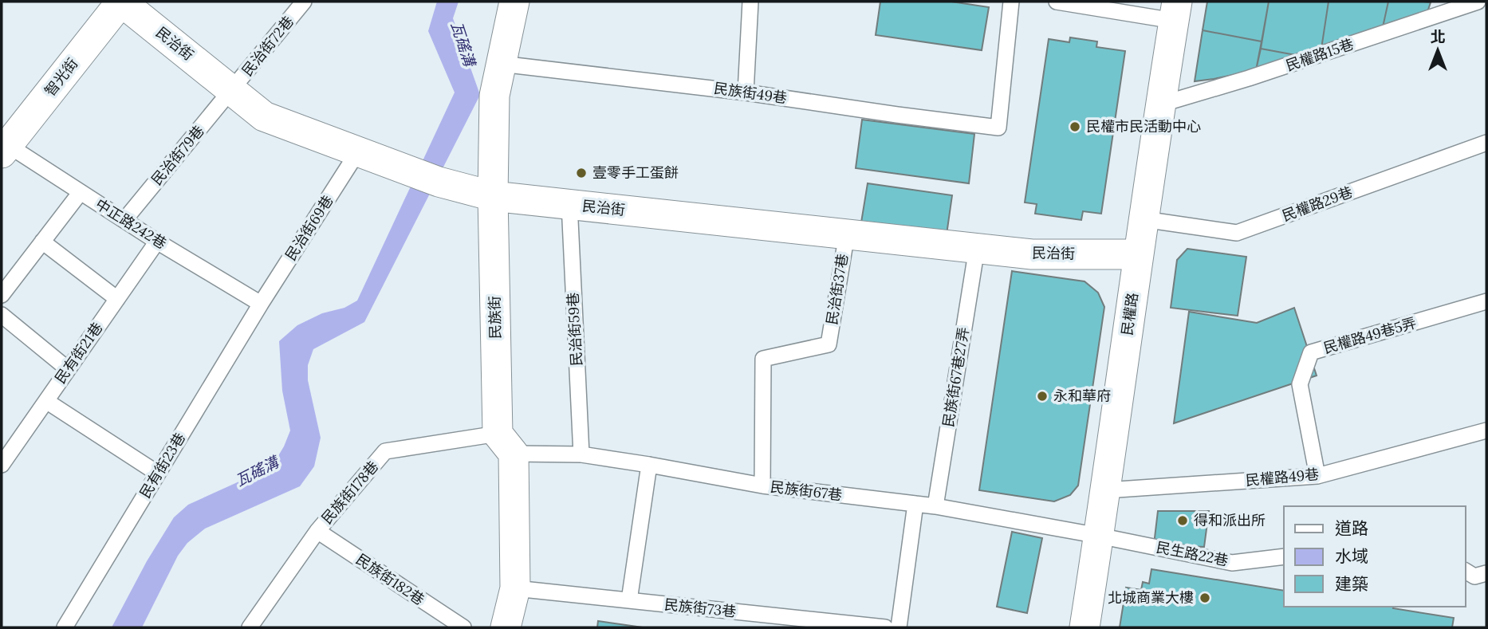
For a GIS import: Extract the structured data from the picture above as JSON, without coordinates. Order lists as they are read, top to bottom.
{
  "streets": {
    "street": [
      "民治街",
      "智光街",
      "民權路",
      "民族街"
    ],
    "lane": [
      "民治街72巷",
      "民權路15巷",
      "民族街49巷",
      "民治街79巷",
      "民權路29巷",
      "中正路242巷",
      "民治街69巷",
      "民治街37巷",
      "民治街59巷",
      "民權路49巷5弄",
      "民有街21巷",
      "民族街67巷27弄",
      "民有街23巷",
      "民權路49巷",
      "民族街67巷",
      "民族街178巷",
      "民生路22巷",
      "民族街182巷",
      "民族街73巷"
    ]
  },
  "crossings": [
    ["民治街", "民治街72巷"],
    ["民治街", "智光街"],
    ["民治街", "民治街79巷"],
    ["民治街", "民治街69巷"],
    ["民治街", "民治街37巷"],
    ["民治街", "民權路"],
    ["民治街", "民族街"],
    ["民治街", "民治街59巷"],
    ["民治街", "民族街67巷27弄"],
    ["民治街72巷", "民治街79巷"],
    ["民權路15巷", "民權路"],
    ["智光街", "中正路242巷"],
    ["民族街49巷", "民族街"],
    ["民治街79巷", "中正路242巷"],
    ["民權路29巷", "民權路"],
    ["中正路242巷", "民治街69巷"],
    ["中正路242巷", "民有街21巷"],
    ["中正路242巷", "民有街23巷"],
    ["民治街69巷", "民有街23巷"],
    ["民治街37巷", "民族街67巷"],
    ["民權路", "民權路49巷"],
    ["民權路", "民族街67巷"],
    ["民權路", "民生路22巷"],
    ["民族街", "民族街67巷"],
    ["民族街", "民族街178巷"],
    ["民族街", "民族街73巷"],
    ["民治街59巷", "民族街67巷"],
    ["民權路49巷5弄", "民權路49巷"],
    ["民族街67巷27弄", "民族街67巷"],
    ["民族街67巷", "民族街178巷"],
    ["民族街67巷", "民生路22巷"],
    ["民族街178巷", "民族街182巷"]
  ],
  "water": ["瓦磘溝"],
  "places": [
    "民權市民活動中心",
    "壹零手工蛋餅",
    "永和華府",
    "得和派出所",
    "北城商業大樓"
  ],
  "legend": ["道路", "水域", "建築"],
  "north": "top"
}
